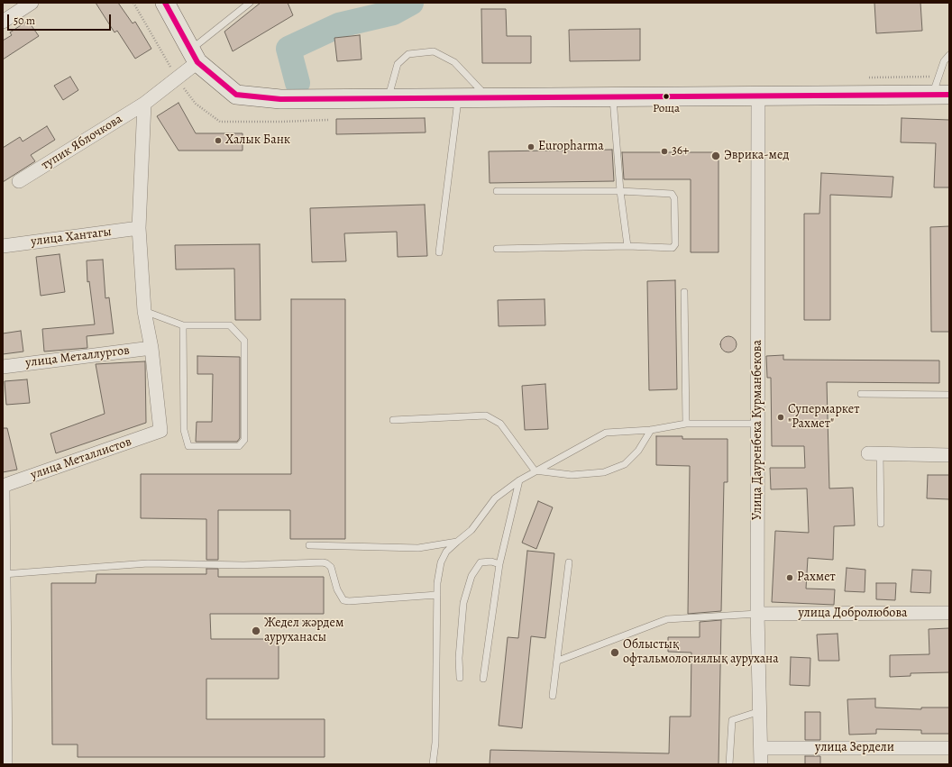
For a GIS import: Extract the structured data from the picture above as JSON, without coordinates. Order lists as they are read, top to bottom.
{
  "streets": {
    "street": [
      "тупик Яблочкова",
      "улица Хантагы",
      "улица Металлургов",
      "Улица Дауренбека Курманбекова",
      "улица Металлистов",
      "улица Добролюбова",
      "улица Зердели"
    ]
  },
  "crossings": [
    ["улица Металлургов", "улица Металлистов"],
    ["Улица Дауренбека Курманбекова", "улица Добролюбова"],
    ["Улица Дауренбека Курманбекова", "улица Зердели"]
  ],
  "places": [
    "Роща",
    "Халык Банк",
    "Europharma",
    "36+",
    "Эврика-мед",
    "Супермаркет \"Рахмет\"",
    "Рахмет",
    "Жедел жәрдем ауруханасы",
    "Облыстық офтальмологиялық аурухана"
  ],
  "scale_bar": "50 m"
}
